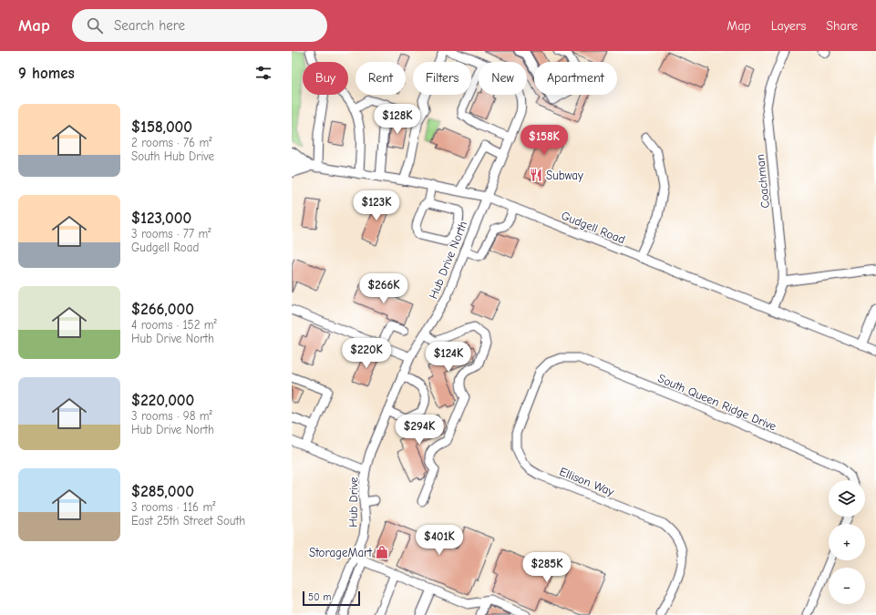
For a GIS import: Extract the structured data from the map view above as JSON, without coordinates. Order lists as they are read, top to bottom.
{
  "streets": {
    "street": [
      "Coachman",
      "Gudgell Road",
      "Hub Drive North",
      "South Queen Ridge Drive",
      "Ellison Way",
      "Hub Drive"
    ]
  },
  "crossings": [
    ["Coachman", "Gudgell Road"],
    ["Gudgell Road", "Hub Drive North"],
    ["Hub Drive North", "Hub Drive"],
    ["South Queen Ridge Drive", "Ellison Way"]
  ],
  "places": {
    "restaurant": ["Subway"],
    "shop": ["StorageMart"]
  },
  "scale_bar": "50 m",
  "page": {
    "header": "Map",
    "search": "Search here",
    "nav": ["Map", "Layers", "Share"],
    "heading": "9 homes",
    "chip": [
      "Buy",
      "Rent",
      "Filters",
      "New",
      "Apartment"
    ],
    "list": [
      {
        "name": "$158,000",
        "note": "2 rooms · 76 m² · South Hub Drive"
      },
      {
        "name": "$123,000",
        "note": "3 rooms · 77 m² · Gudgell Road"
      },
      {
        "name": "$266,000",
        "note": "4 rooms · 152 m² · Hub Drive North"
      },
      {
        "name": "$220,000",
        "note": "3 rooms · 98 m² · Hub Drive North"
      },
      {
        "name": "$285,000",
        "note": "3 rooms · 116 m² · East 25th Street South"
      }
    ],
    "price": [
      "$128K",
      "$158K",
      "$123K",
      "$266K",
      "$220K",
      "$124K",
      "$294K",
      "$401K",
      "$285K"
    ],
    "map_buttons": ["+", "−"],
    "scale": "50 m"
  }
}
